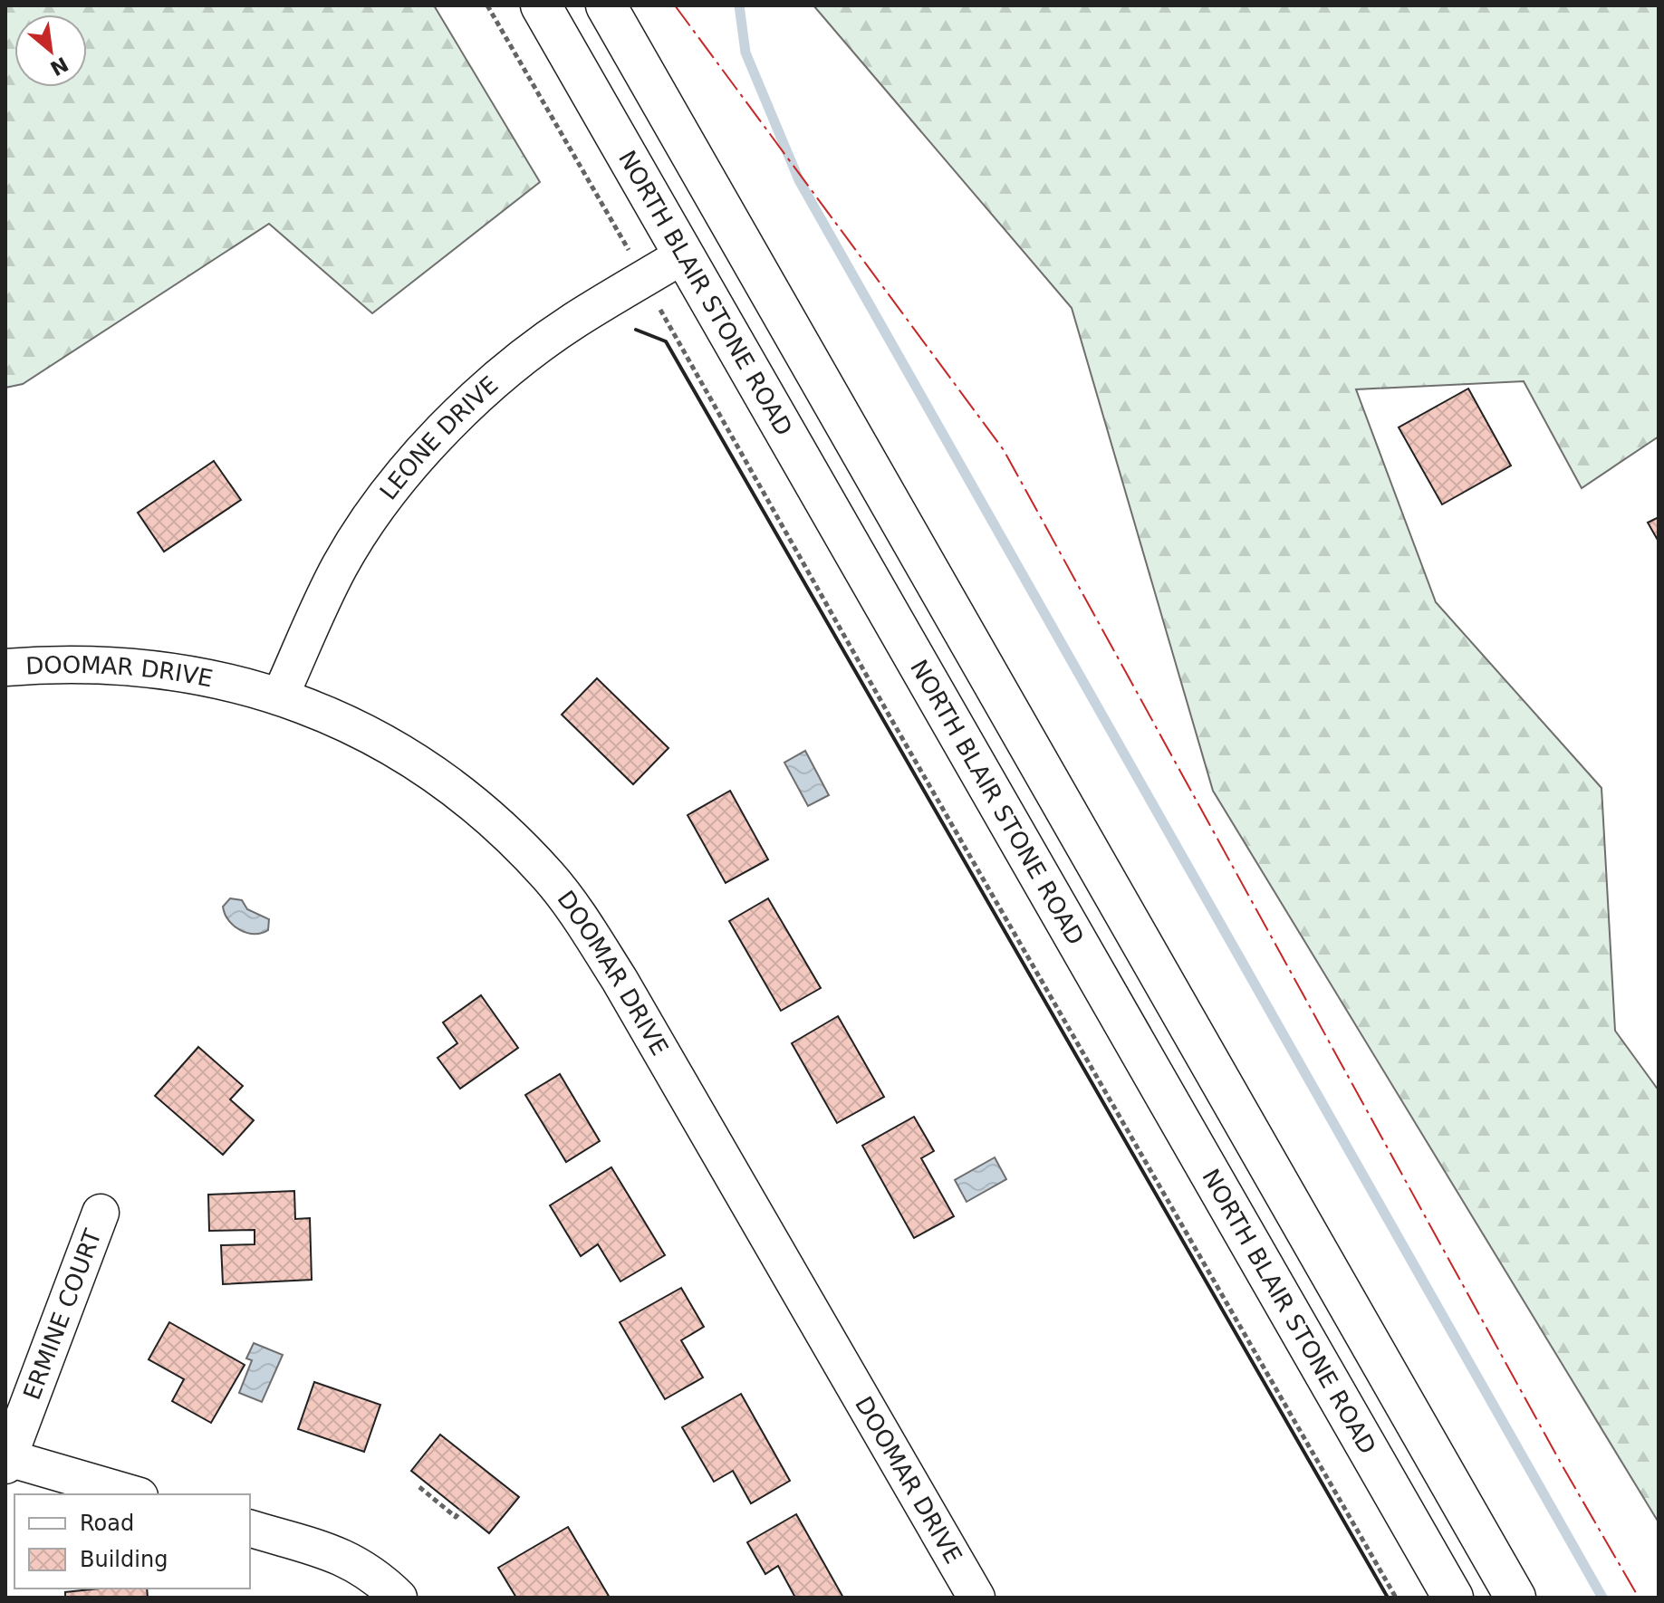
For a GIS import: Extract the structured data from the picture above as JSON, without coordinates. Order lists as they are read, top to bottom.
{
  "streets": {
    "main road": ["NORTH BLAIR STONE ROAD"],
    "street": ["LEONE DRIVE", "DOOMAR DRIVE", "ERMINE COURT"]
  },
  "crossings": [
    ["NORTH BLAIR STONE ROAD", "LEONE DRIVE"],
    ["LEONE DRIVE", "DOOMAR DRIVE"]
  ],
  "legend": ["Road", "Building"],
  "north": "bottom right"
}
